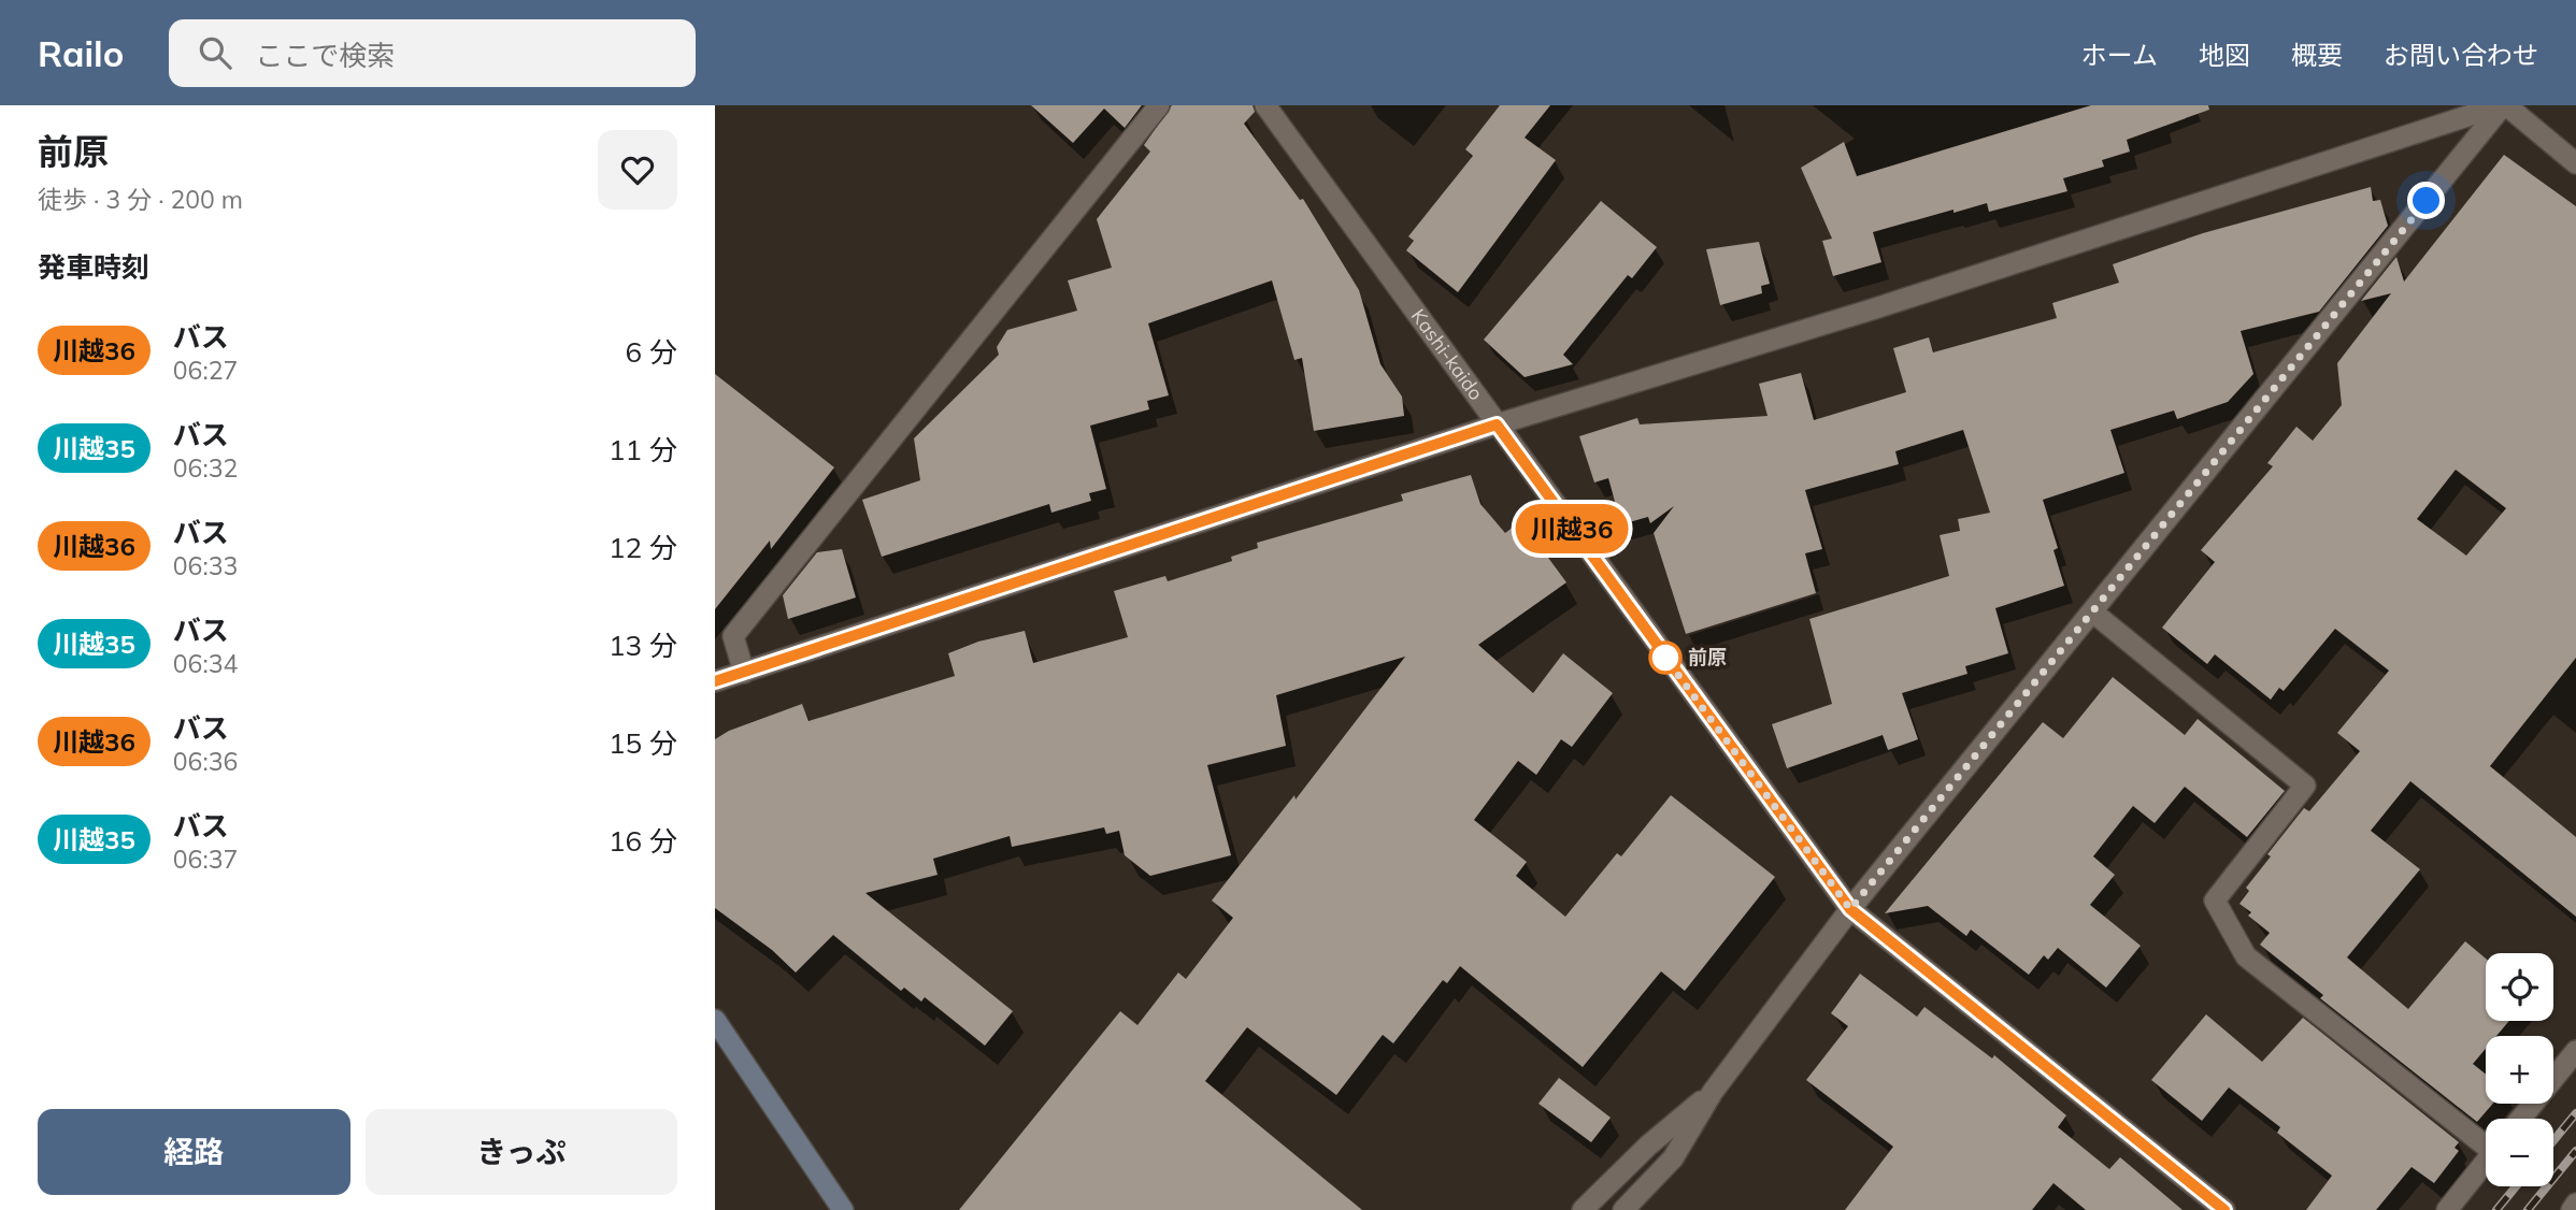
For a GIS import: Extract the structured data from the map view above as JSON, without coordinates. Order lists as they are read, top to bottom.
{
  "streets": {
    "street": ["Kashi-kaido"]
  },
  "places": ["前原"],
  "lines": ["bus line 川越36"],
  "page": {
    "header": "Railo",
    "search": "ここで検索",
    "nav": [
      "ホーム",
      "地図",
      "概要",
      "お問い合わせ"
    ],
    "heading": [
      ["前原", "徒歩 · 3 分 · 200 m"],
      "発車時刻"
    ],
    "on_map": "川越36",
    "list": [
      {
        "mark": "川越36",
        "name": "バス",
        "note": "06:27",
        "value": "6 分"
      },
      {
        "mark": "川越35",
        "name": "バス",
        "note": "06:32",
        "value": "11 分"
      },
      {
        "mark": "川越36",
        "name": "バス",
        "note": "06:33",
        "value": "12 分"
      },
      {
        "mark": "川越35",
        "name": "バス",
        "note": "06:34",
        "value": "13 分"
      },
      {
        "mark": "川越36",
        "name": "バス",
        "note": "06:36",
        "value": "15 分"
      },
      {
        "mark": "川越35",
        "name": "バス",
        "note": "06:37",
        "value": "16 分"
      }
    ],
    "map_buttons": ["+", "−"],
    "buttons": ["経路", "きっぷ"]
  }
}
